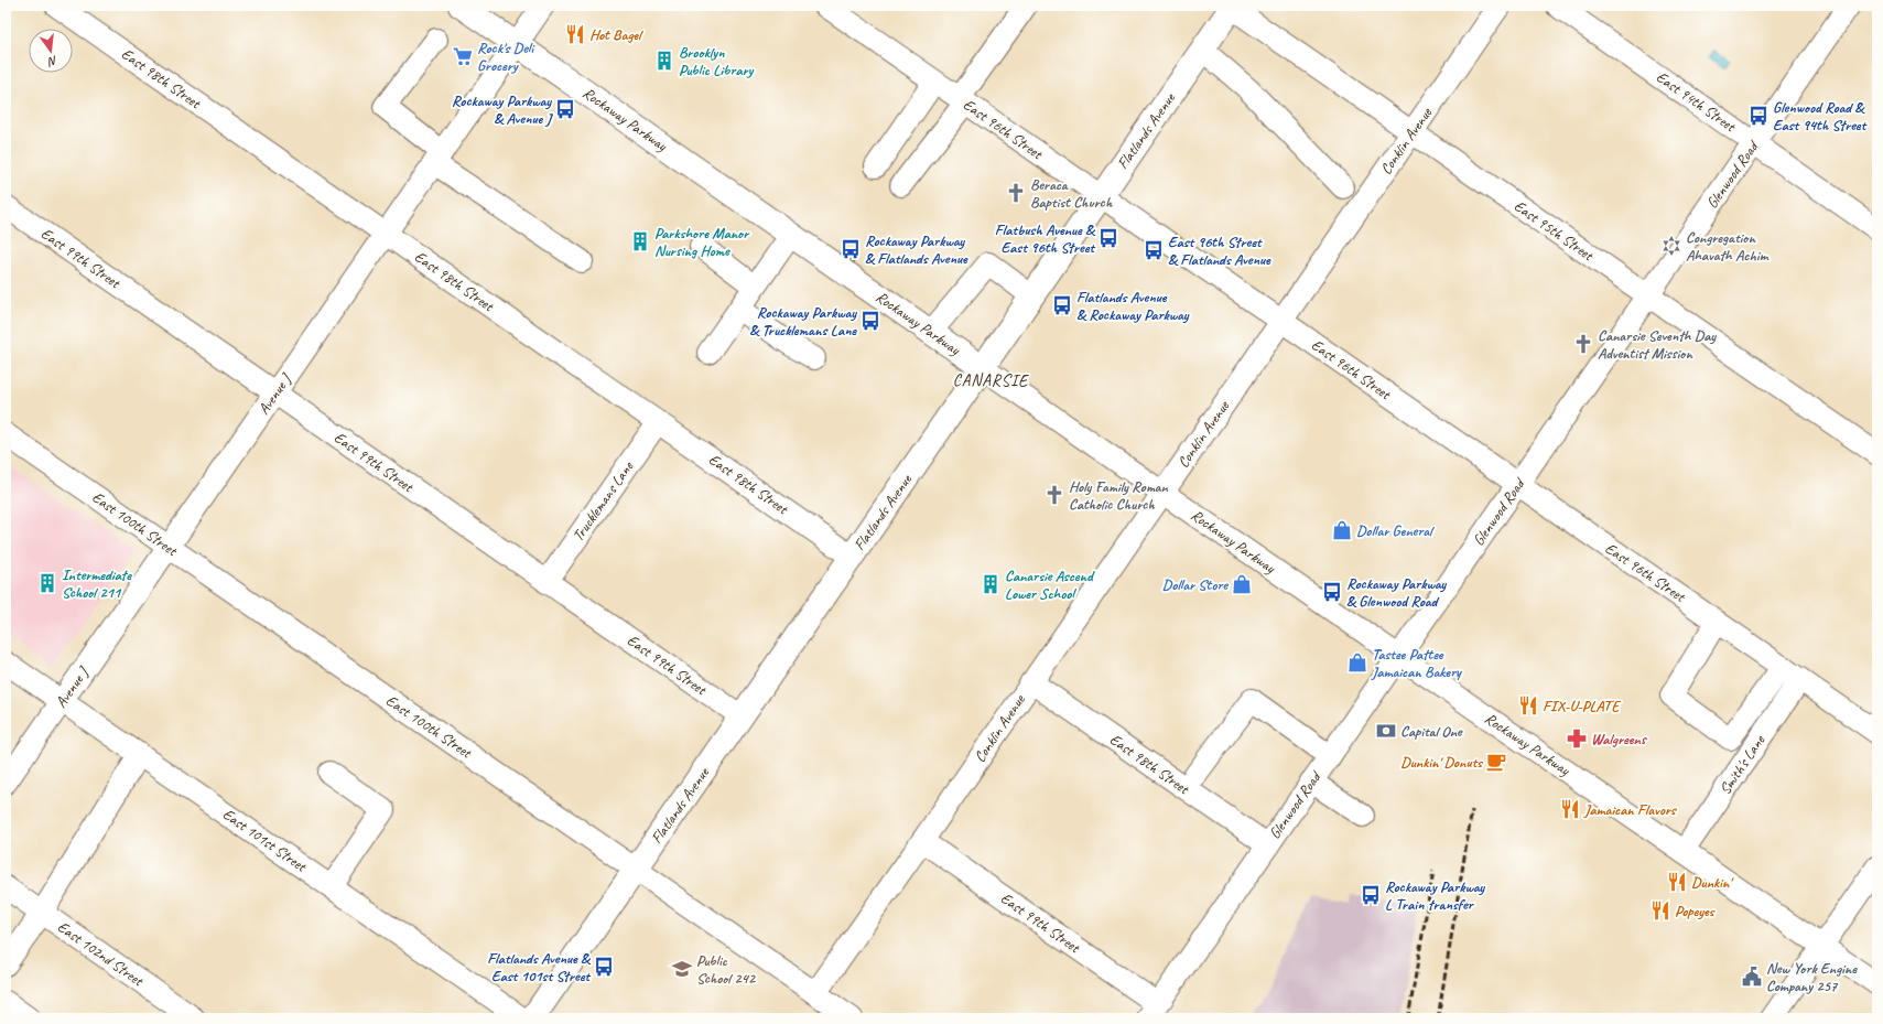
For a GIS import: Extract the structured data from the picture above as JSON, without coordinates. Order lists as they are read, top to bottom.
{
  "streets": {
    "main road": ["Rockaway Parkway", "Flatlands Avenue"],
    "street": [
      "East 98th Street",
      "East 94th Street",
      "East 96th Street",
      "Conklin Avenue",
      "Glenwood Road",
      "East 95th Street",
      "East 99th Street",
      "Avenue J",
      "Trucklemans Lane",
      "East 100th Street",
      "Smith's Lane",
      "East 101st Street",
      "East 102nd Street"
    ]
  },
  "crossings": [
    ["East 98th Street", "Flatlands Avenue"],
    ["East 98th Street", "Conklin Avenue"],
    ["East 98th Street", "Glenwood Road"],
    ["East 98th Street", "Avenue J"],
    ["East 98th Street", "Trucklemans Lane"],
    ["East 94th Street", "Glenwood Road"],
    ["Rockaway Parkway", "Flatlands Avenue"],
    ["Rockaway Parkway", "Conklin Avenue"],
    ["Rockaway Parkway", "Glenwood Road"],
    ["Rockaway Parkway", "Avenue J"],
    ["Rockaway Parkway", "Smith's Lane"],
    ["East 96th Street", "Flatlands Avenue"],
    ["East 96th Street", "Conklin Avenue"],
    ["East 96th Street", "Glenwood Road"],
    ["East 96th Street", "Smith's Lane"],
    ["Flatlands Avenue", "East 95th Street"],
    ["Flatlands Avenue", "East 99th Street"],
    ["Flatlands Avenue", "East 100th Street"],
    ["Conklin Avenue", "East 95th Street"],
    ["Conklin Avenue", "East 99th Street"],
    ["Conklin Avenue", "East 100th Street"],
    ["Glenwood Road", "East 95th Street"],
    ["Glenwood Road", "East 99th Street"],
    ["East 99th Street", "Avenue J"],
    ["East 99th Street", "Trucklemans Lane"],
    ["Avenue J", "East 100th Street"],
    ["Avenue J", "East 101st Street"]
  ],
  "districts": ["CANARSIE"],
  "places": {
    "restaurant": [
      "Hot Bagel",
      "FIX-U-PLATE",
      "Jamaican Flavors",
      "Dunkin'",
      "Popeyes"
    ],
    "supermarket": ["Rock's Deli Grocery"],
    "building": [
      "Brooklyn Public Library",
      "Parkshore Manor Nursing Home",
      "Intermediate School 211",
      "Canarsie Ascend Lower School"
    ],
    "bus stop": [
      "Rockaway Parkway & Avenue J",
      "Glenwood Road & East 94th Street",
      "Flatbush Avenue & East 96th Street",
      "Rockaway Parkway & Flatlands Avenue",
      "East 96th Street & Flatlands Avenue",
      "Flatlands Avenue & Rockaway Parkway",
      "Rockaway Parkway & Trucklemans Lane",
      "Rockaway Parkway & Glenwood Road",
      "Rockaway Parkway L Train transfer",
      "Flatlands Avenue & East 101st Street"
    ],
    "church": ["Beraca Baptist Church", "Canarsie Seventh Day Adventist Mission", "Holy Family Roman Catholic Church"],
    "synagogue": ["Congregation Ahavath Achim"],
    "shop": ["Dollar General", "Dollar Store", "Tastee Pattee Jamaican Bakery"],
    "bank": ["Capital One"],
    "pharmacy": ["Walgreens"],
    "cafe": ["Dunkin' Donuts"],
    "school or university": ["Public School 242"],
    "public building": ["New York Engine Company 257"]
  },
  "north": "bottom"
}
